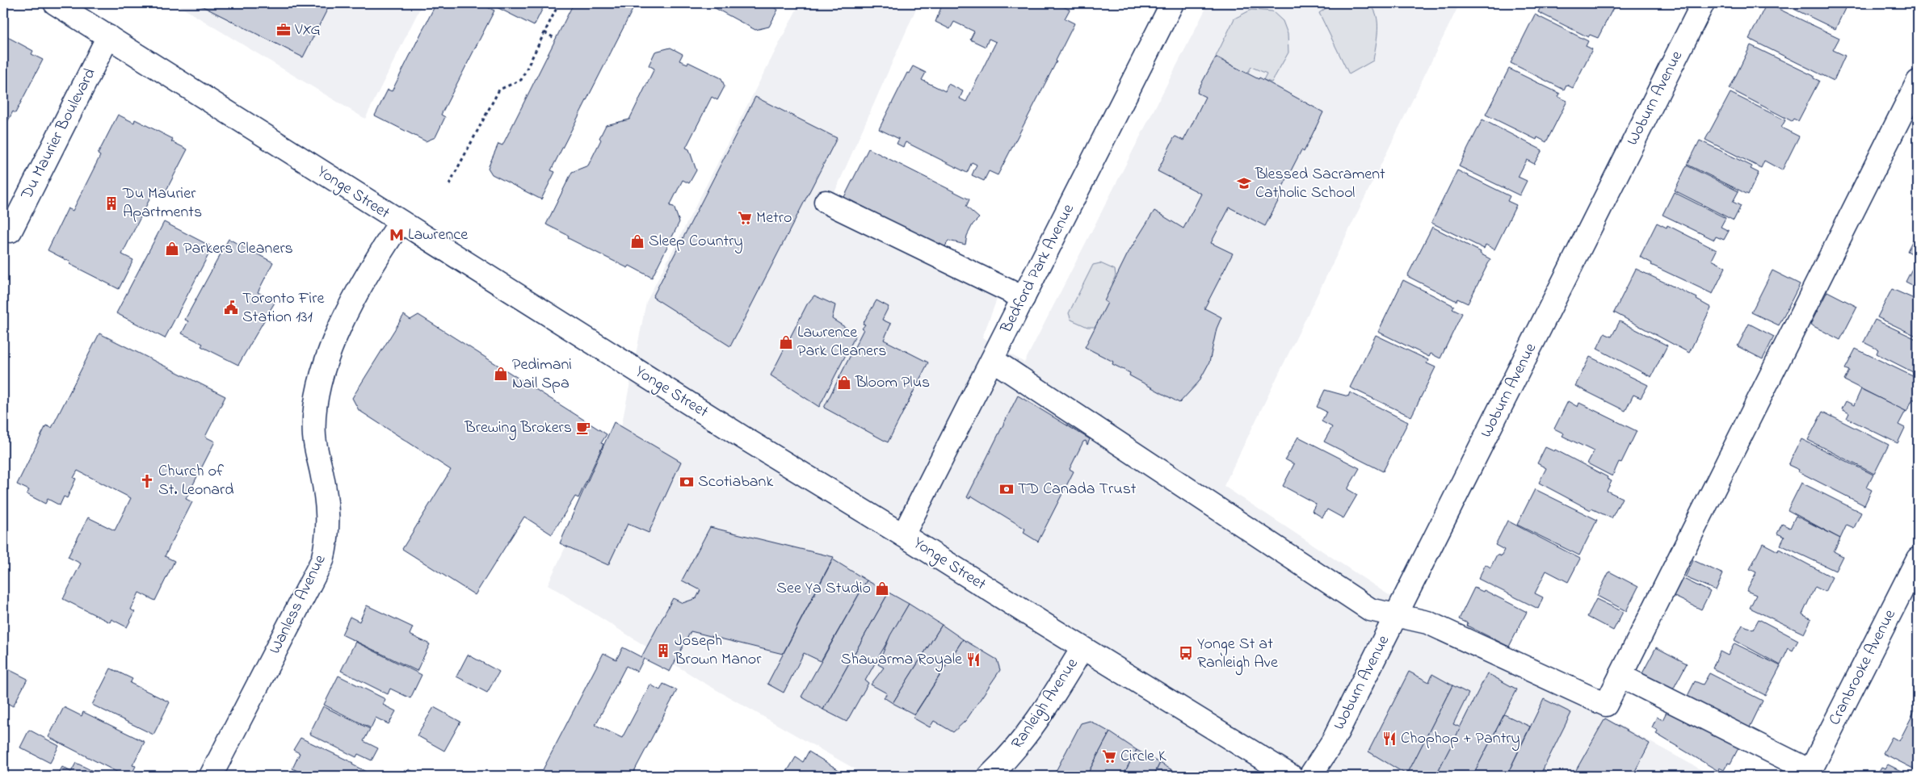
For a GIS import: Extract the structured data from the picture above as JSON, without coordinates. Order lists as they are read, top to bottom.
{
  "streets": {
    "street": [
      "Woburn Avenue",
      "Du Maurier Boulevard",
      "Yonge Street",
      "Bedford Park Avenue",
      "Wanless Avenue",
      "Cranbrooke Avenue",
      "Ranleigh Avenue"
    ]
  },
  "crossings": [
    ["Du Maurier Boulevard", "Yonge Street"],
    ["Yonge Street", "Bedford Park Avenue"],
    ["Yonge Street", "Wanless Avenue"],
    ["Yonge Street", "Ranleigh Avenue"]
  ],
  "places": {
    "office": ["VXG"],
    "school or university": ["Blessed Sacrament Catholic School"],
    "building": ["Du Maurier Apartments", "Joseph Brown Manor"],
    "supermarket": ["Metro", "Circle K"],
    "metro station": ["Lawrence"],
    "shop": [
      "Sleep Country",
      "Parkers Cleaners",
      "Lawrence Park Cleaners",
      "Pedimani Nail Spa",
      "Bloom Plus",
      "See Ya Studio"
    ],
    "public building": ["Toronto Fire Station 131"],
    "cafe": ["Brewing Brokers"],
    "church": ["Church of St. Leonard"],
    "bank": ["Scotiabank", "TD Canada Trust"],
    "bus stop": ["Yonge St at Ranleigh Ave"],
    "restaurant": ["Shawarma Royale", "Chophop + Pantry"]
  }
}
